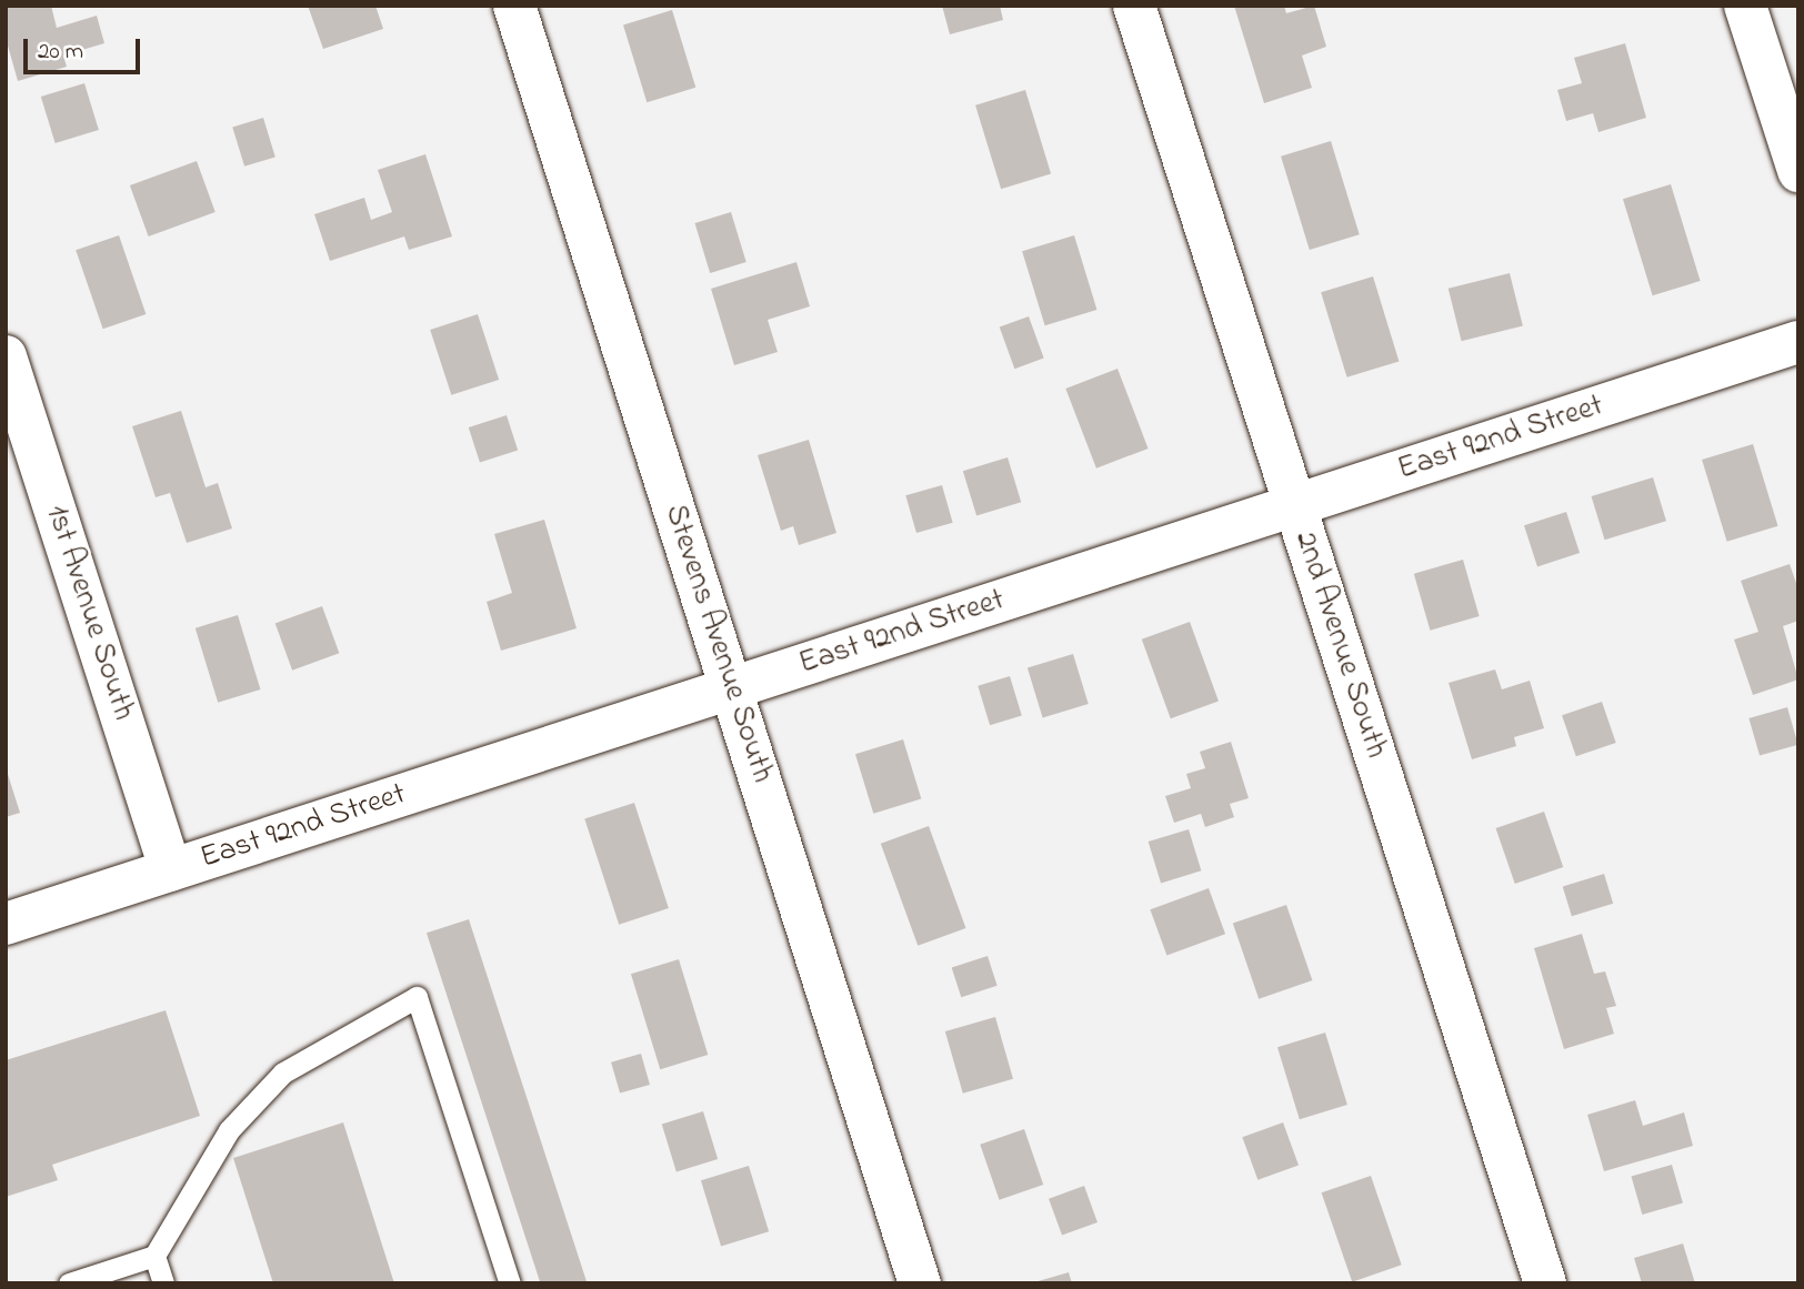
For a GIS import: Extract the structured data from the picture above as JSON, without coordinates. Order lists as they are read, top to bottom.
{
  "streets": {
    "street": [
      "East 92nd Street",
      "1st Avenue South",
      "Stevens Avenue South",
      "2nd Avenue South"
    ]
  },
  "crossings": [
    ["East 92nd Street", "1st Avenue South"],
    ["East 92nd Street", "Stevens Avenue South"],
    ["East 92nd Street", "2nd Avenue South"]
  ],
  "scale_bar": "20 m"
}
